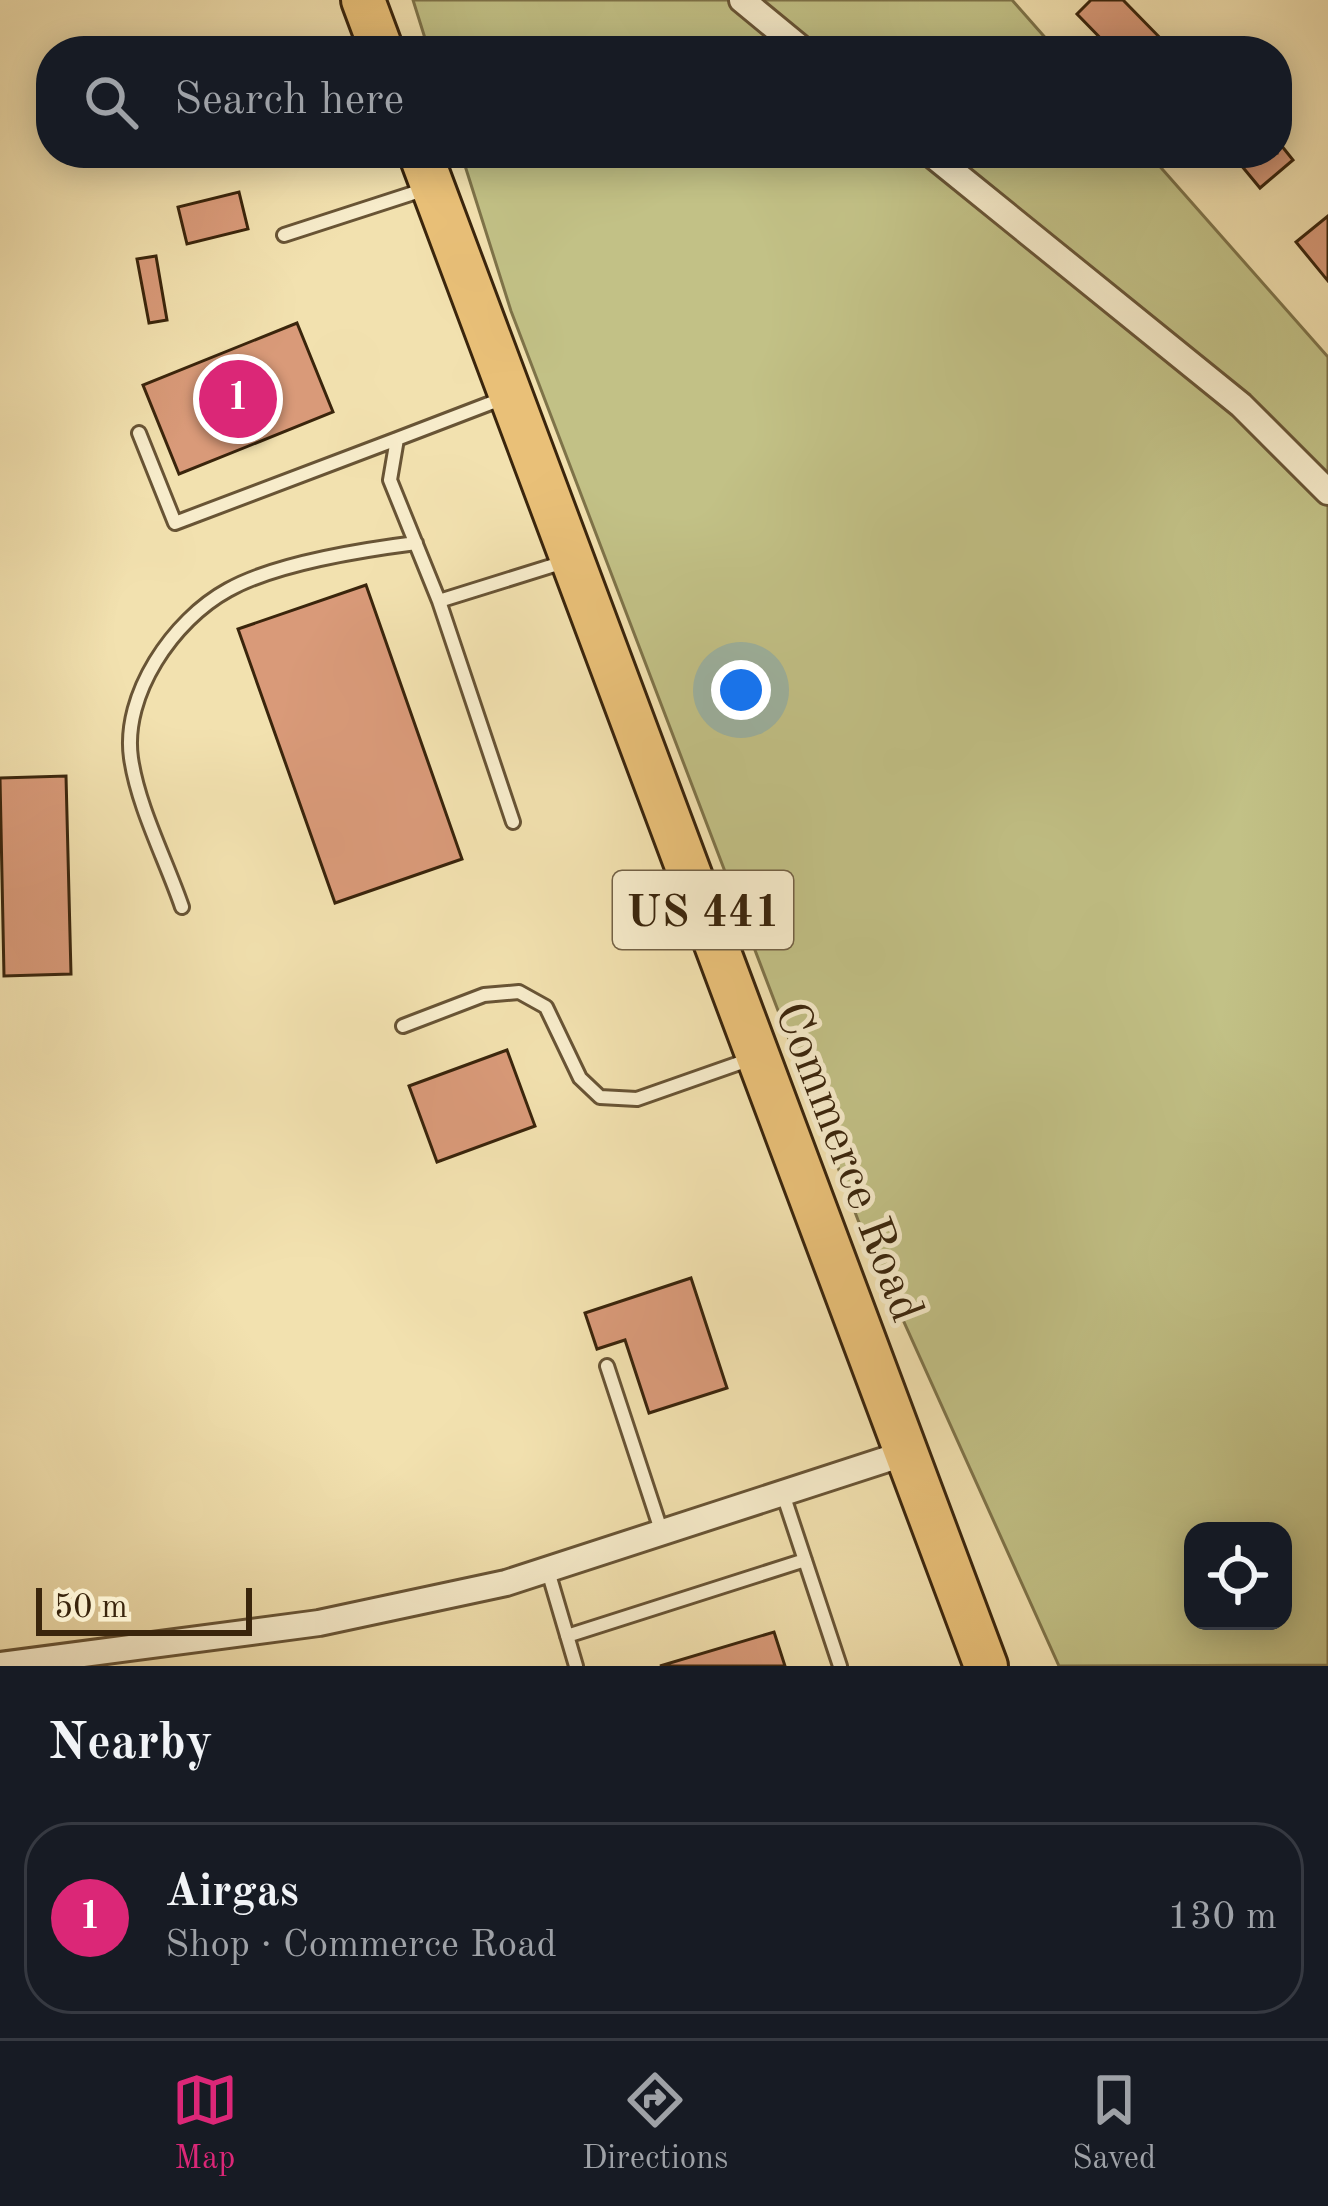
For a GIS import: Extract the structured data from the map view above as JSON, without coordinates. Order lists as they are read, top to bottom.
{
  "streets": {
    "highway": ["US 441", "Commerce Road"]
  },
  "scale_bar": "50 m",
  "page": {
    "search": "Search here",
    "pins": "1",
    "scale": "50 m",
    "heading": "Nearby",
    "list": [
      {
        "mark": "1",
        "name": "Airgas",
        "note": "Shop · Commerce Road",
        "value": "130 m"
      }
    ],
    "nav": ["Map", "Directions", "Saved"]
  }
}
